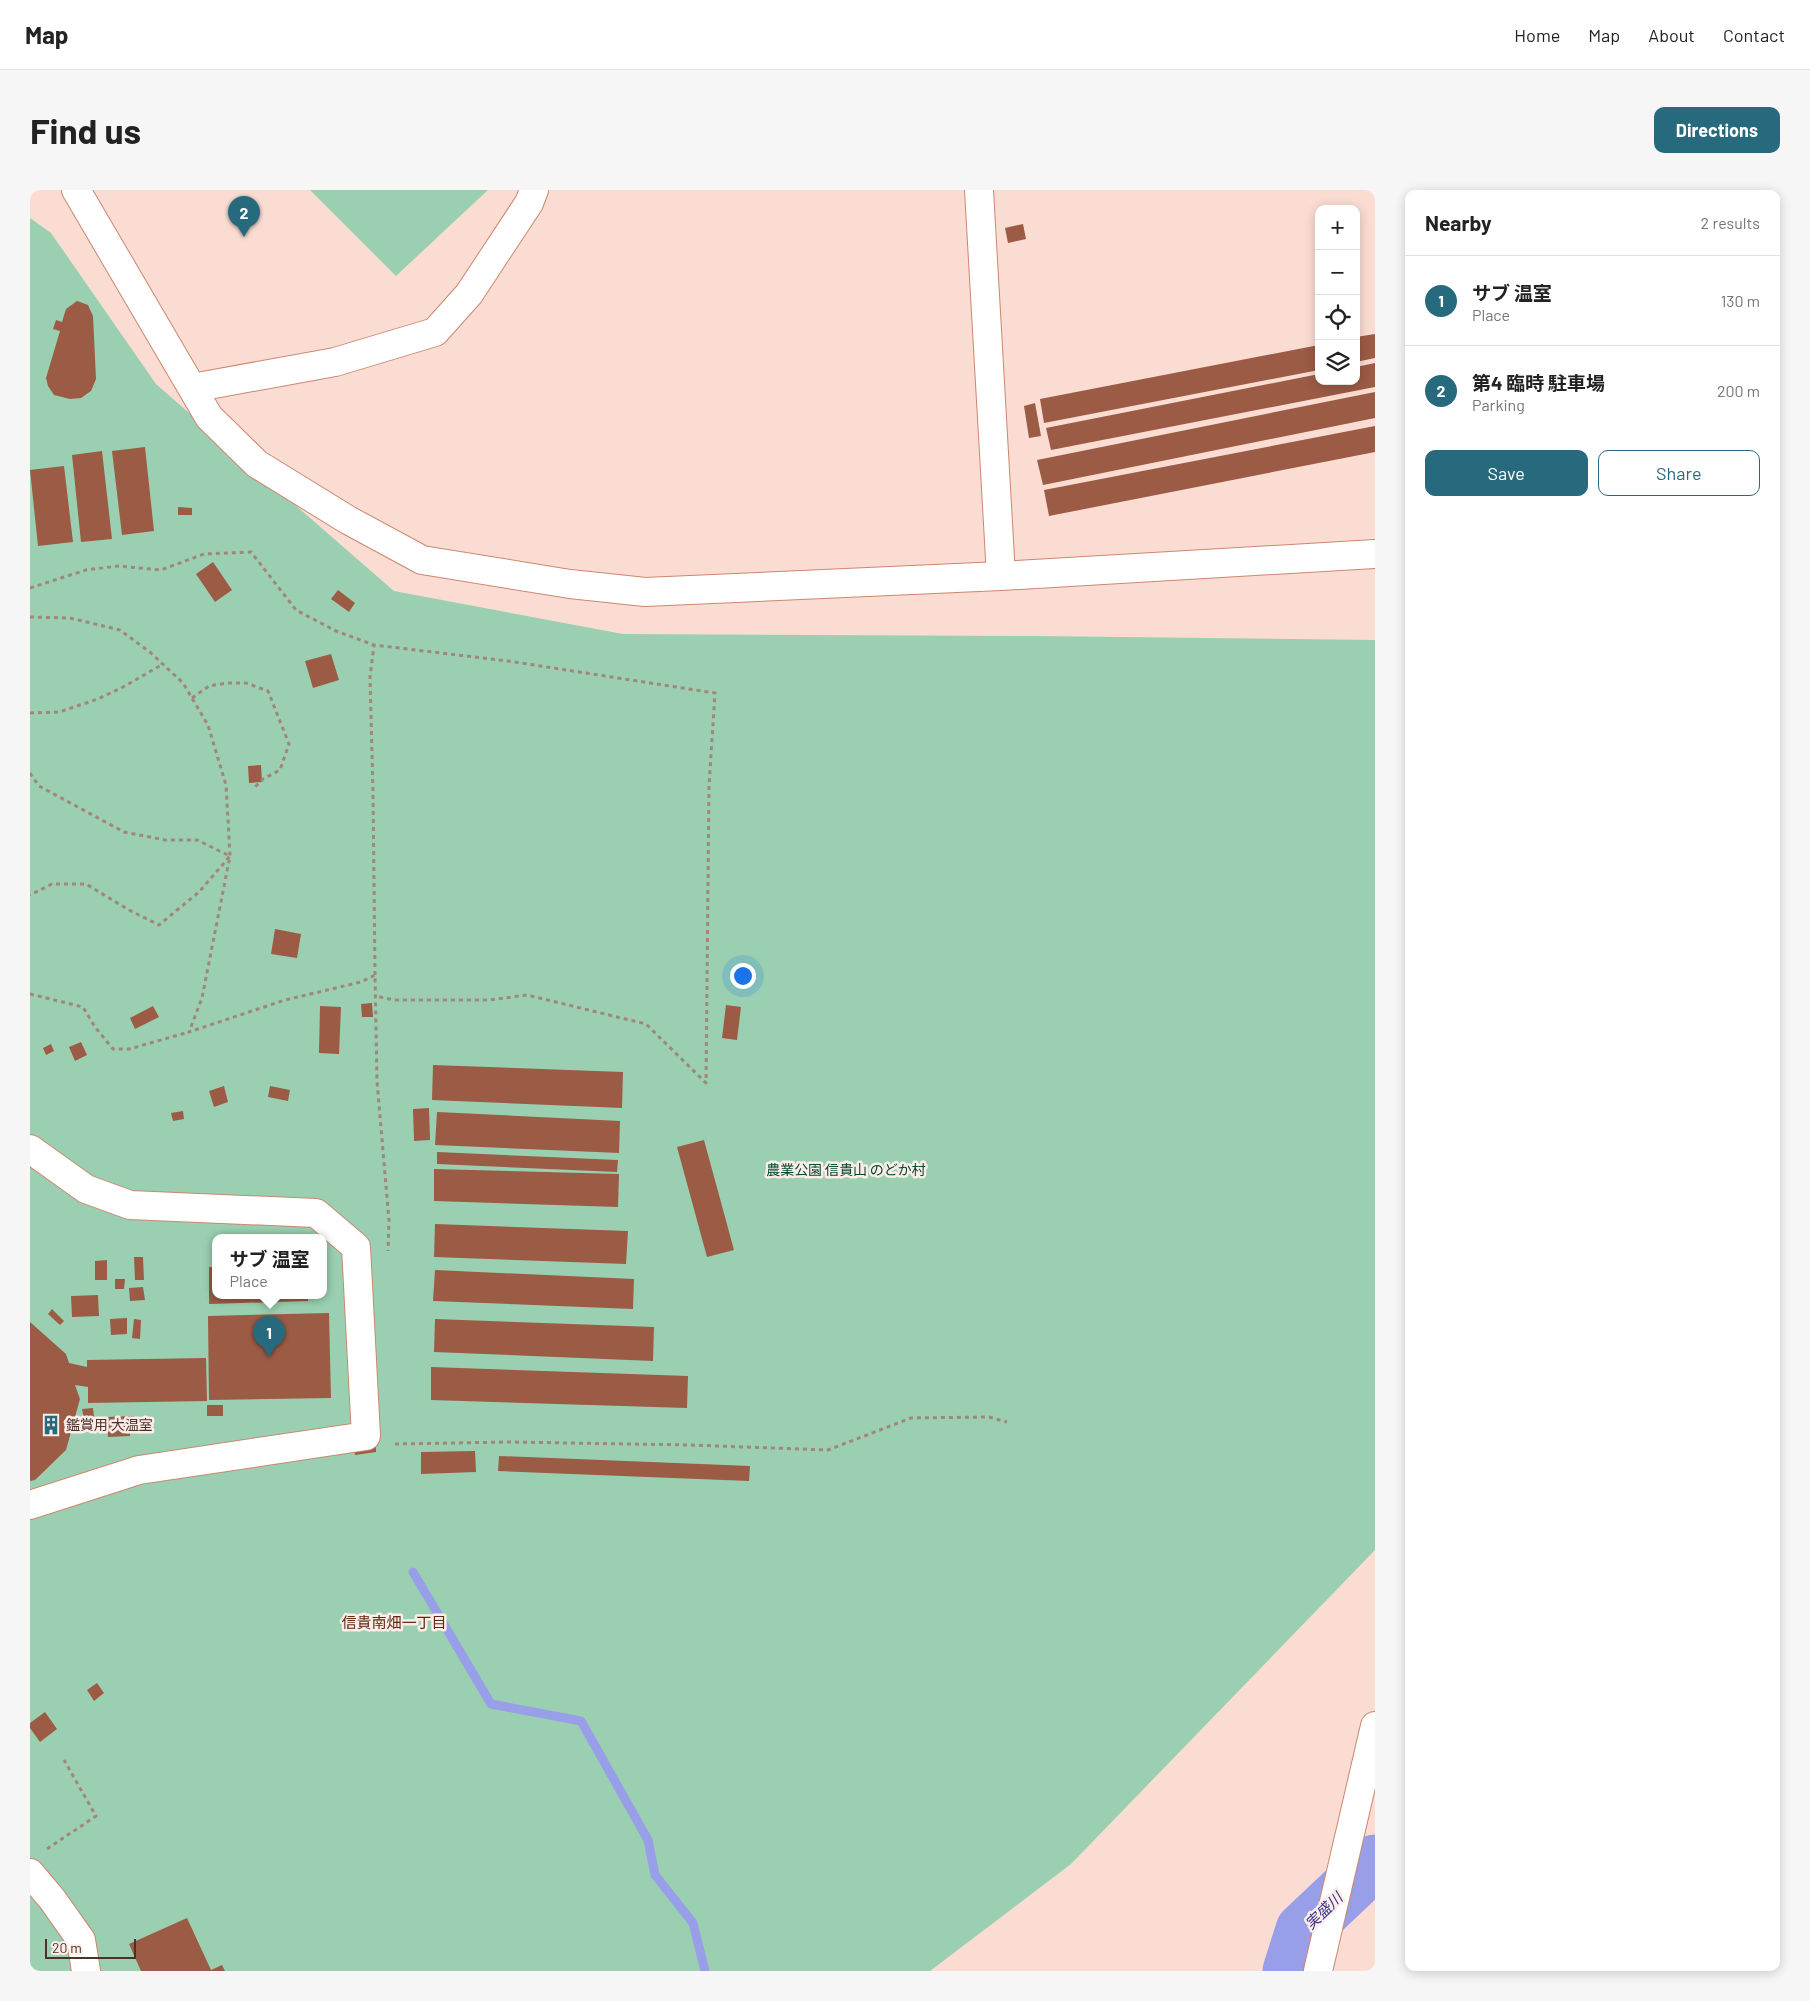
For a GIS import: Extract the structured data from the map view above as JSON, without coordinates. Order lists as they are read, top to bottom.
{
  "districts": ["信貴南畑一丁目"],
  "water": ["実盛川"],
  "parks": ["農業公園 信貴山 のどか村"],
  "places": {
    "building": ["鑑賞用 大温室"]
  },
  "scale_bar": "20 m",
  "page": {
    "header": "Map",
    "nav": [
      "Home",
      "Map",
      "About",
      "Contact"
    ],
    "buttons": [
      "Directions",
      ["Save", "Share"]
    ],
    "title": "Find us",
    "heading": ["Nearby", "2 results"],
    "pins": ["2", "1"],
    "map_buttons": ["+", "−"],
    "list": [
      {
        "mark": "1",
        "name": "サブ 温室",
        "note": "Place",
        "value": "130 m"
      },
      {
        "mark": "2",
        "name": "第4 臨時 駐車場",
        "note": "Parking",
        "value": "200 m"
      }
    ],
    "popup": ["サブ 温室", "Place"],
    "scale": "20 m"
  }
}
